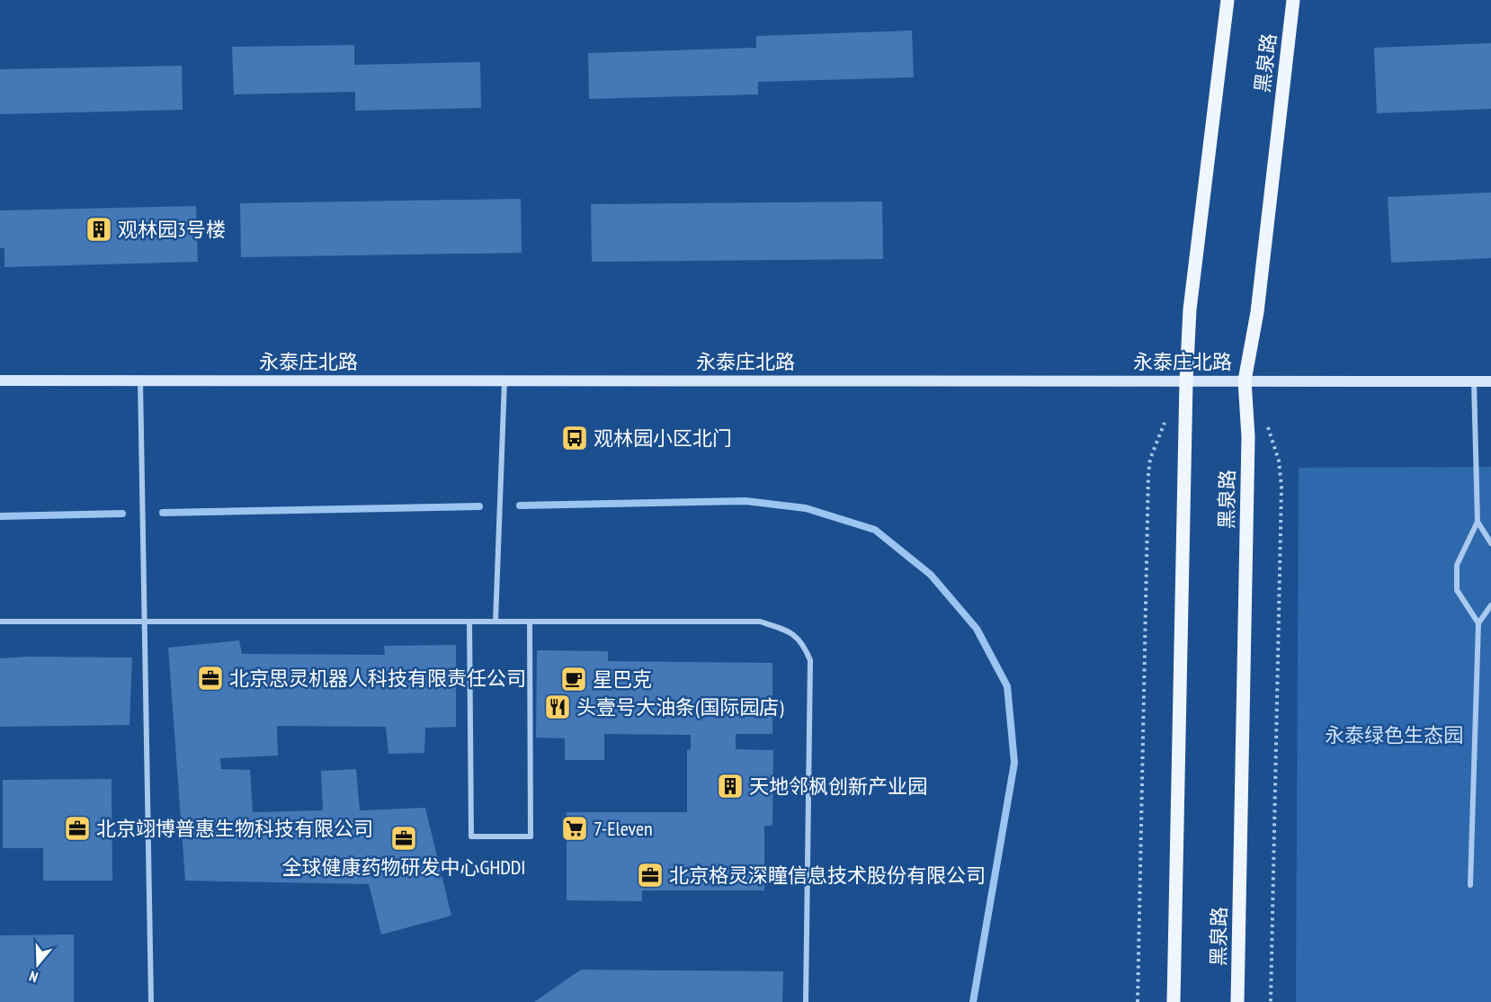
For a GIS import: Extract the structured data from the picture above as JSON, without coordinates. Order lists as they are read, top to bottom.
{
  "streets": {
    "main road": ["黑泉路"],
    "street": ["永泰庄北路"]
  },
  "crossings": [
    ["黑泉路", "永泰庄北路"]
  ],
  "parks": ["永泰绿色生态园"],
  "places": {
    "building": ["观林园3号楼", "天地邻枫创新产业园"],
    "bus stop": ["观林园小区北门"],
    "office": [
      "北京思灵机器人科技有限责任公司",
      "北京翊博普惠生物科技有限公司",
      "全球健康药物研发中心GHDDI",
      "北京格灵深瞳信息技术股份有限公司"
    ],
    "cafe": ["星巴克"],
    "restaurant": ["头壹号大油条(国际园店)"],
    "supermarket": ["7-Eleven"]
  },
  "north": "bottom"
}
